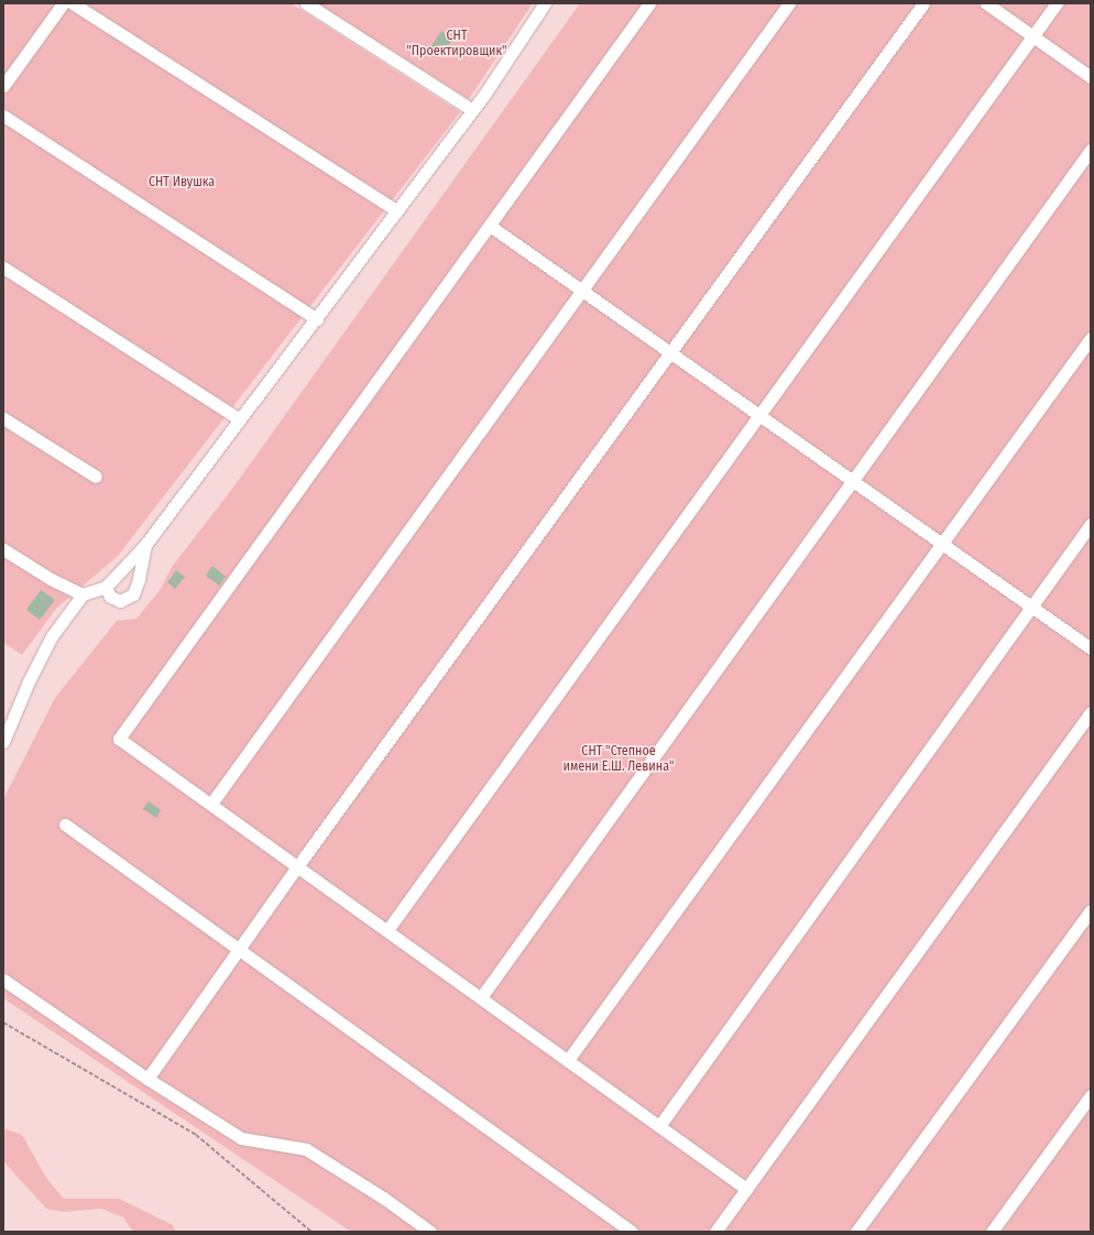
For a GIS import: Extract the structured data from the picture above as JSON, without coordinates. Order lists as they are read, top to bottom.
{
  "parks": ["СНТ \"Проектировщик\"", "СНТ Ивушка", "СНТ \"Степное имени Е.Ш. Левина\""]
}
